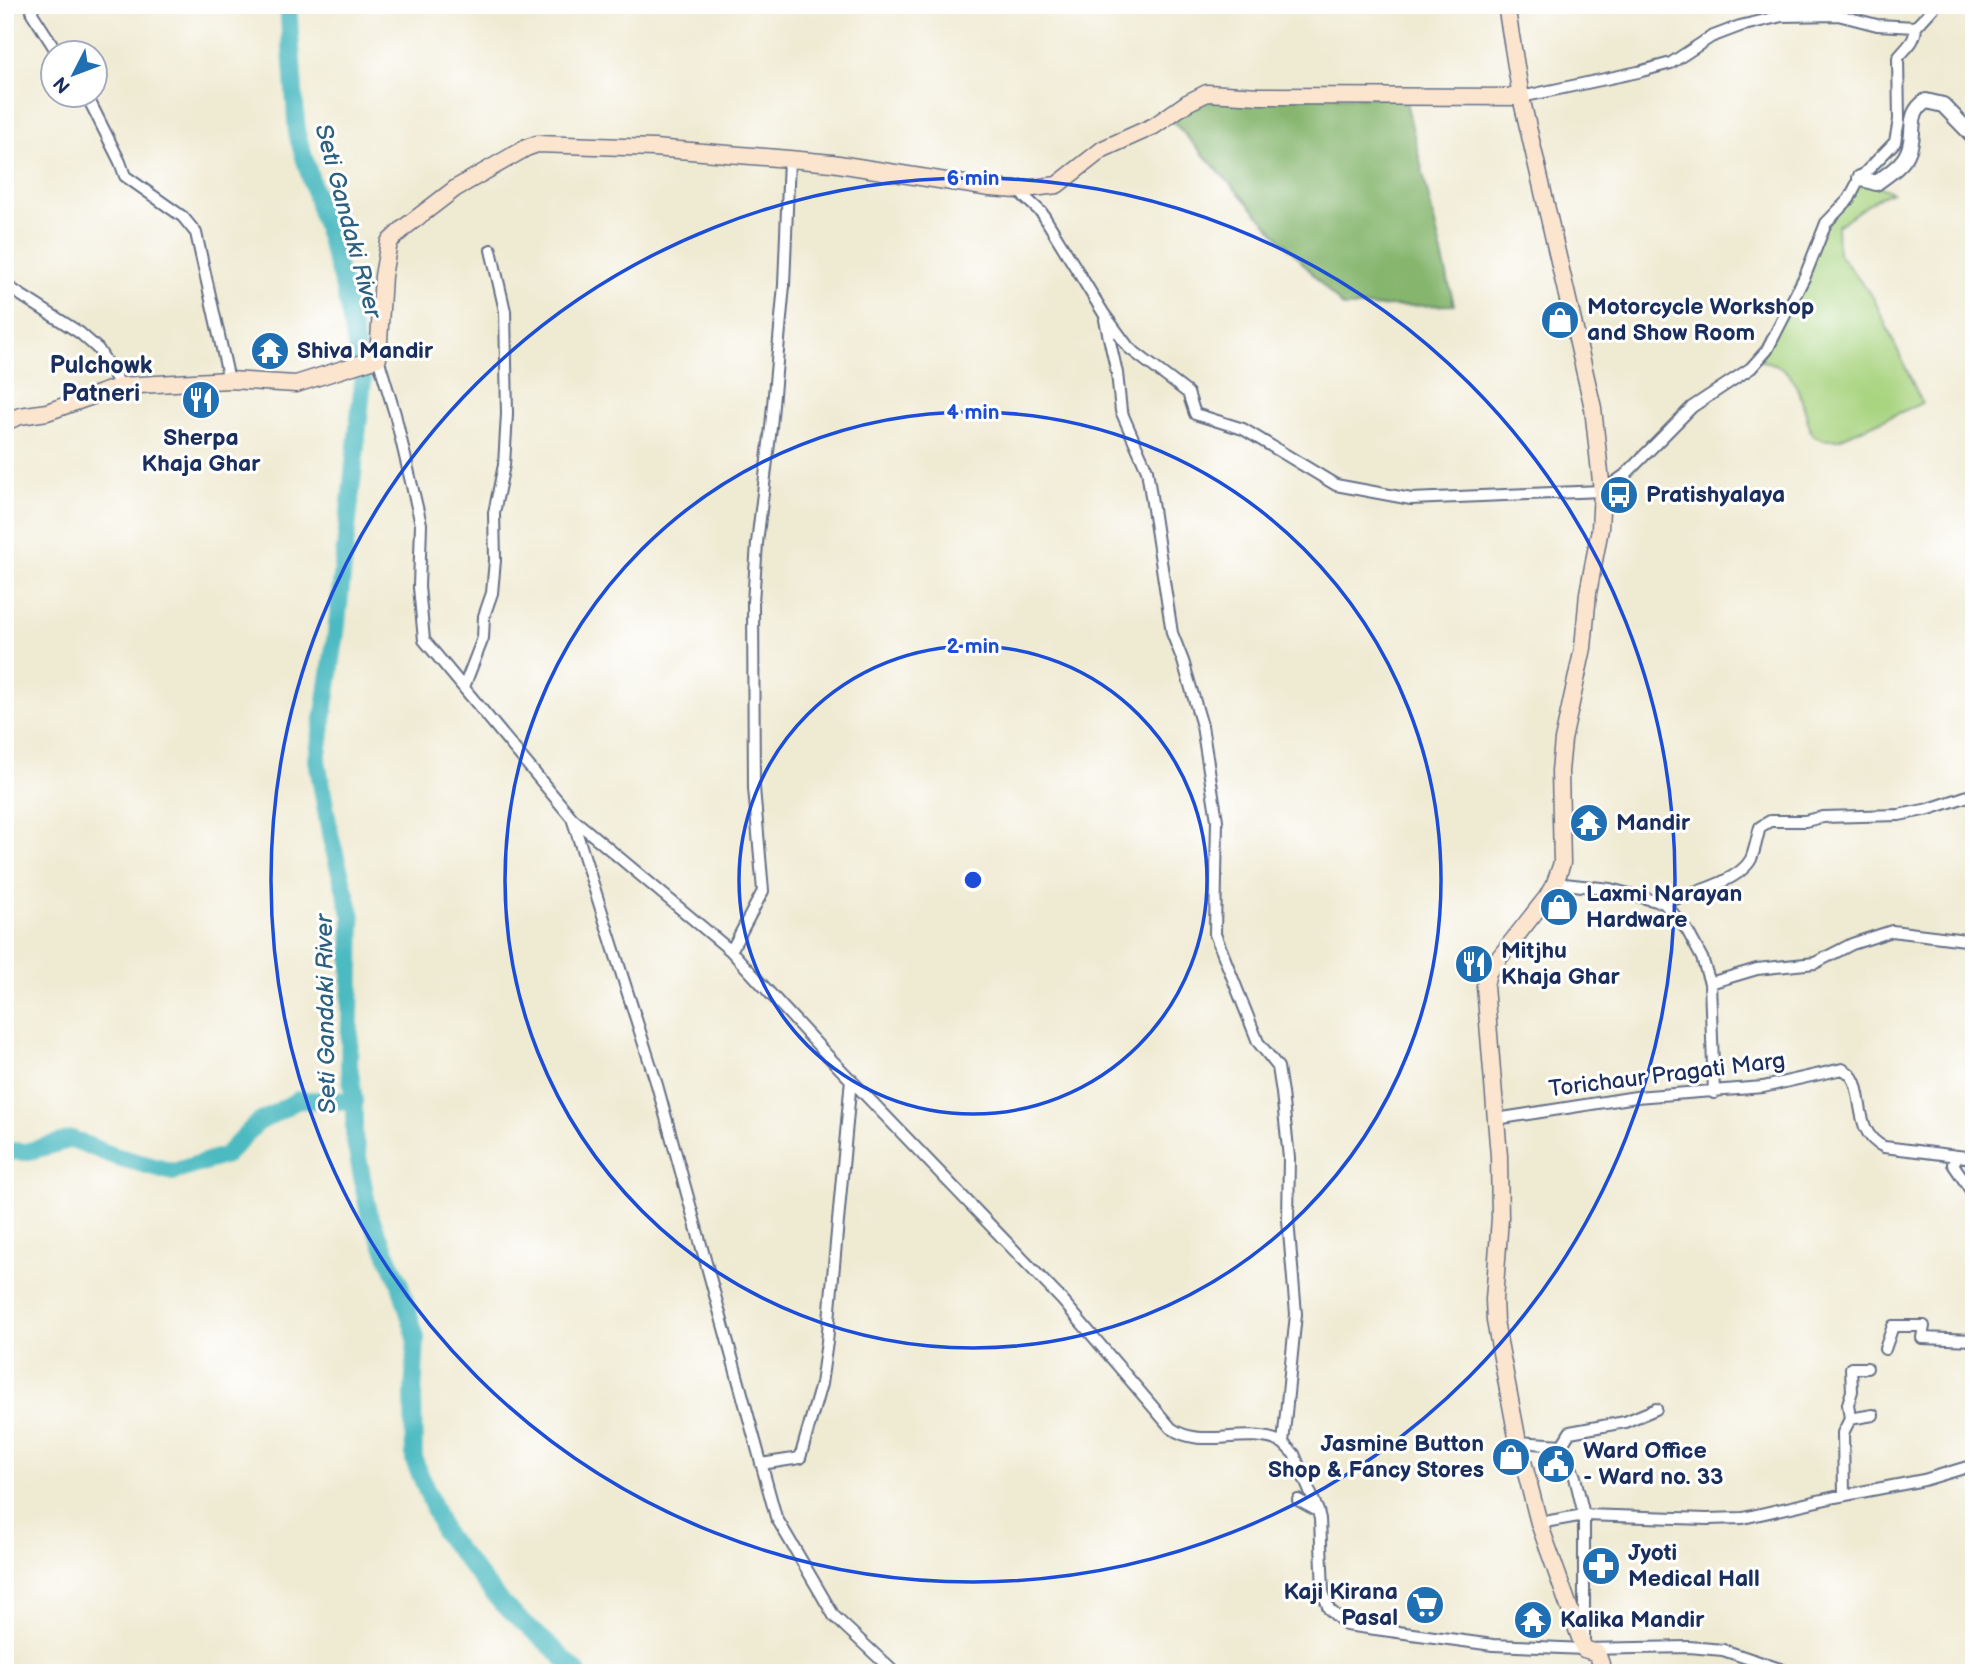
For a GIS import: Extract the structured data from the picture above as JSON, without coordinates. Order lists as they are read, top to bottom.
{
  "streets": {
    "street": ["Torichaur Pragati Marg"]
  },
  "districts": ["Pulchowk Patneri"],
  "water": ["Seti Gandaki River"],
  "places": {
    "shop": ["Motorcycle Workshop and Show Room", "Laxmi Narayan Hardware", "Jasmine Button Shop & Fancy Stores"],
    "temple": ["Shiva Mandir", "Mandir", "Kalika Mandir"],
    "restaurant": ["Sherpa Khaja Ghar", "Mitjhu Khaja Ghar"],
    "bus stop": ["Pratishyalaya"],
    "public building": ["Ward Office - Ward no. 33"],
    "pharmacy": ["Jyoti Medical Hall"],
    "supermarket": ["Kaji Kirana Pasal"]
  },
  "north": "bottom left",
  "rings": ["6 min", "4 min", "2 min"]
}
